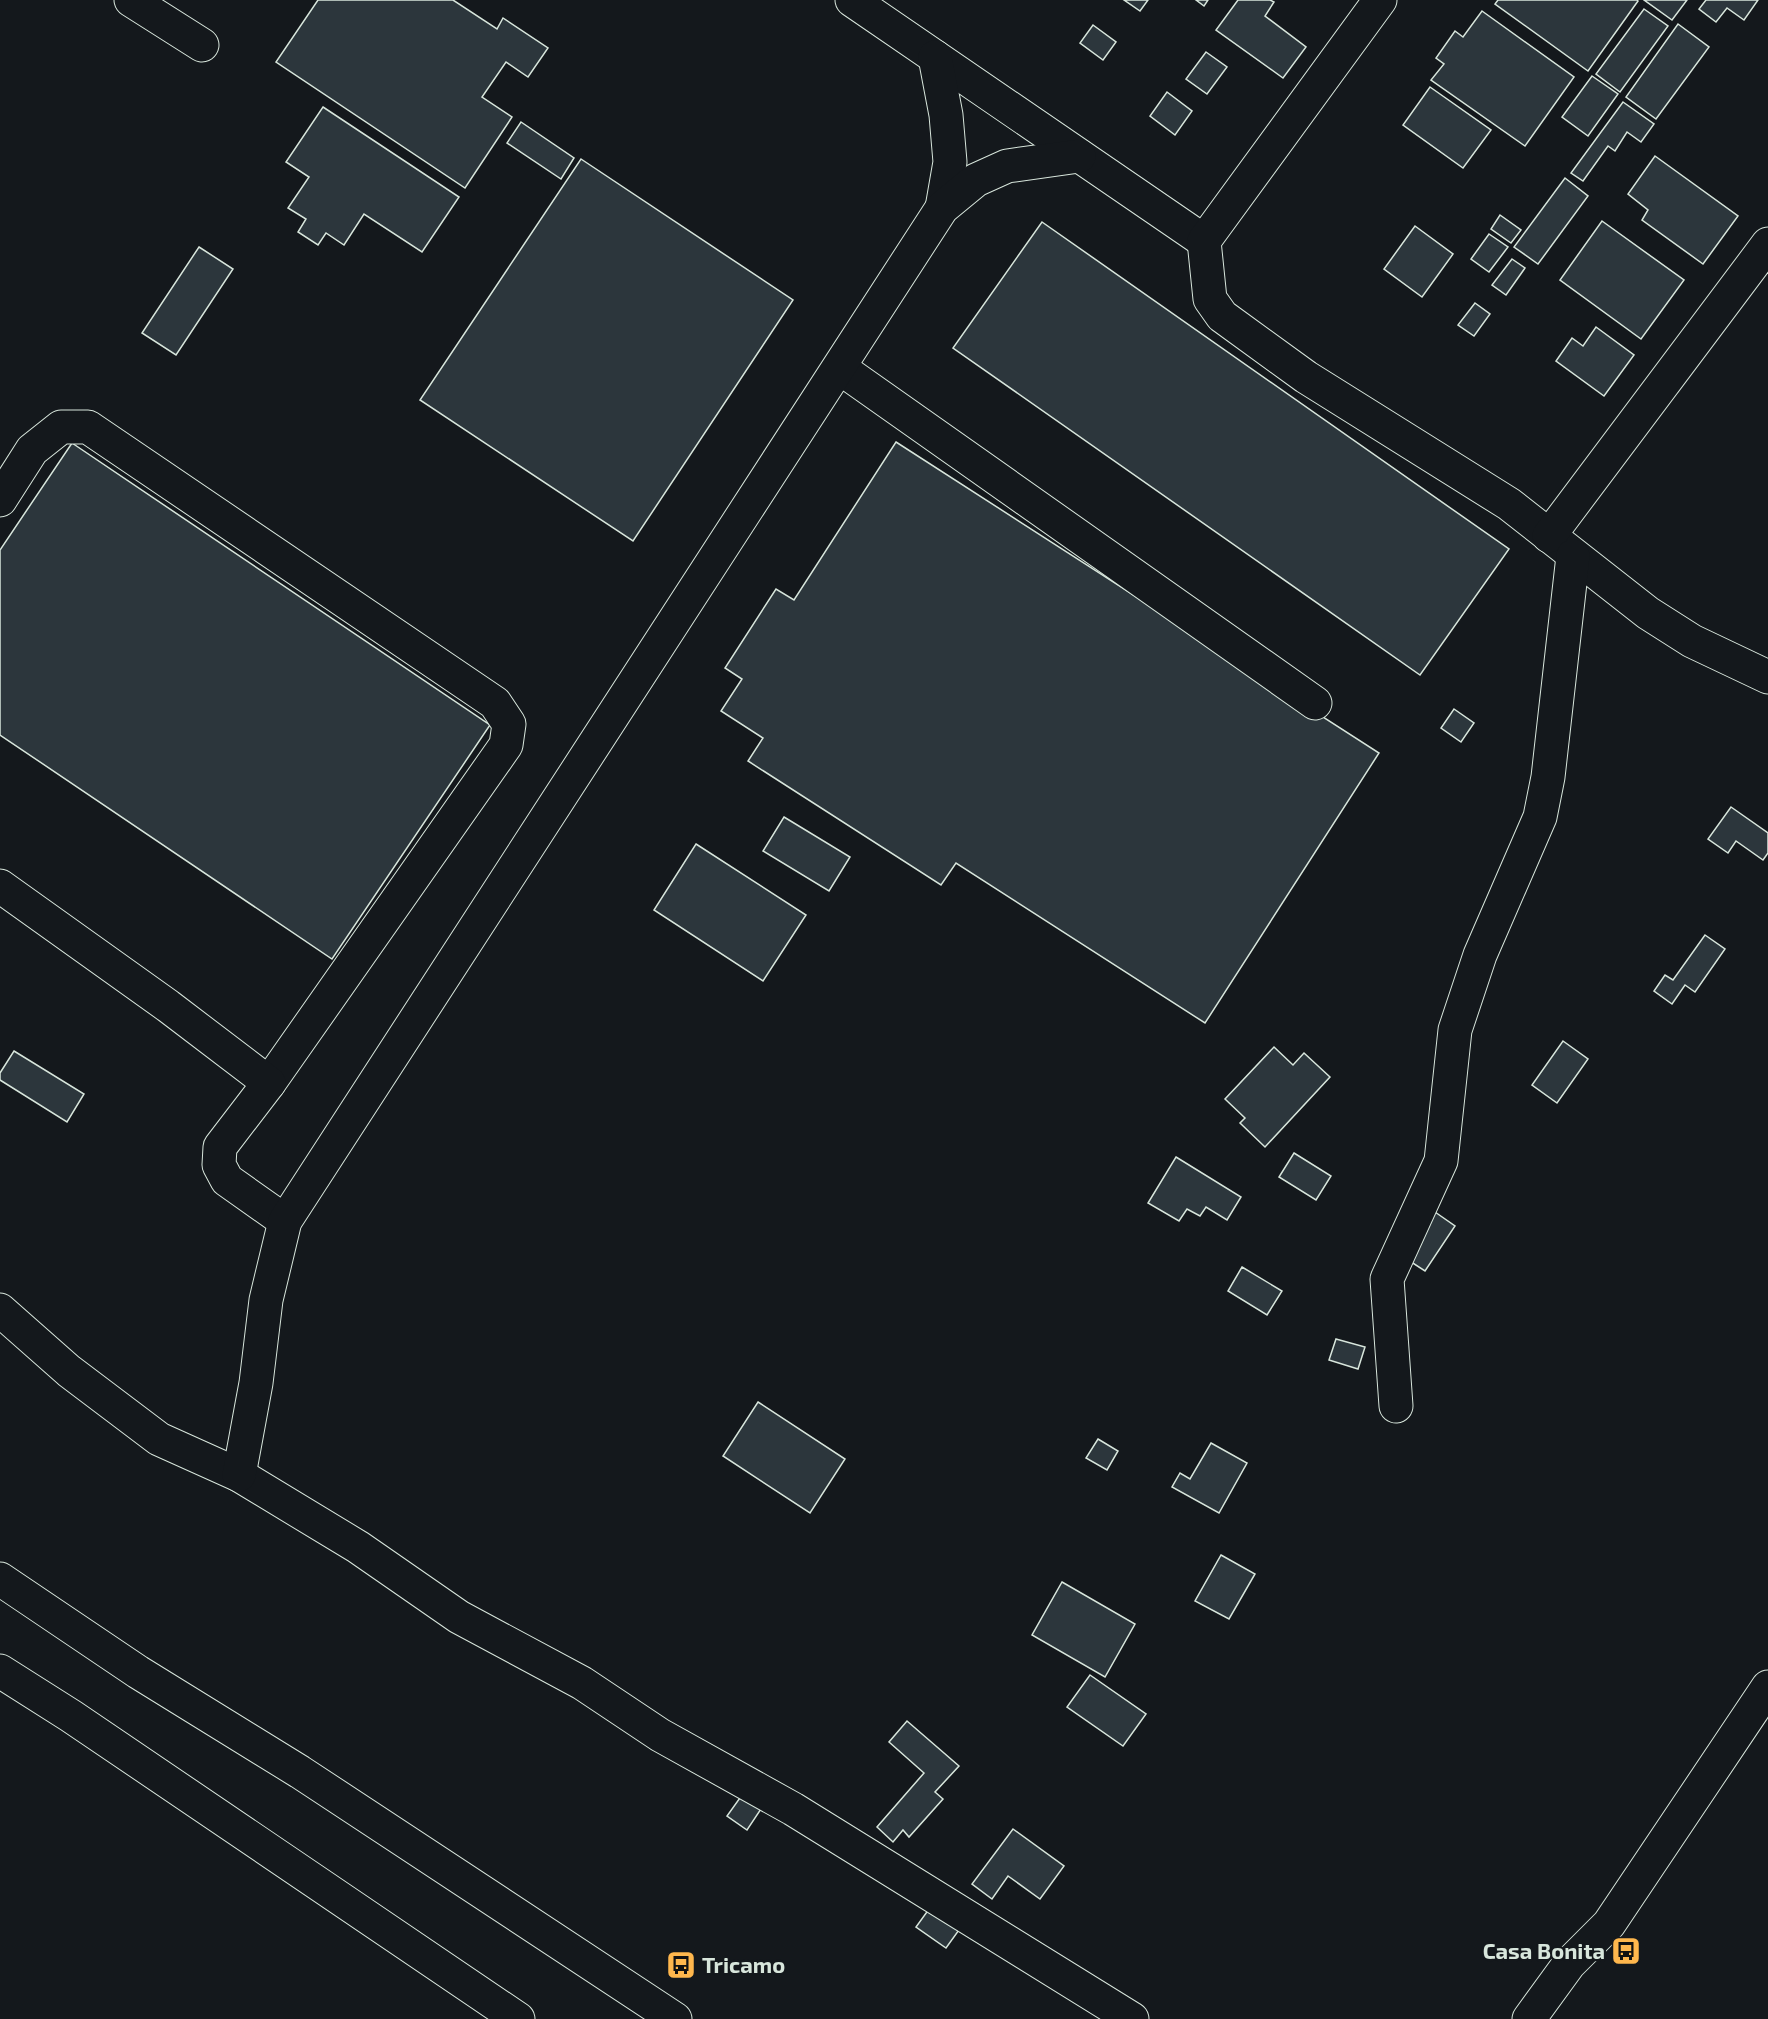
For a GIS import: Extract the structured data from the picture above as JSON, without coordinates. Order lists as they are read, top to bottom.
{
  "places": {
    "bus stop": ["Casa Bonita", "Tricamo"]
  }
}
